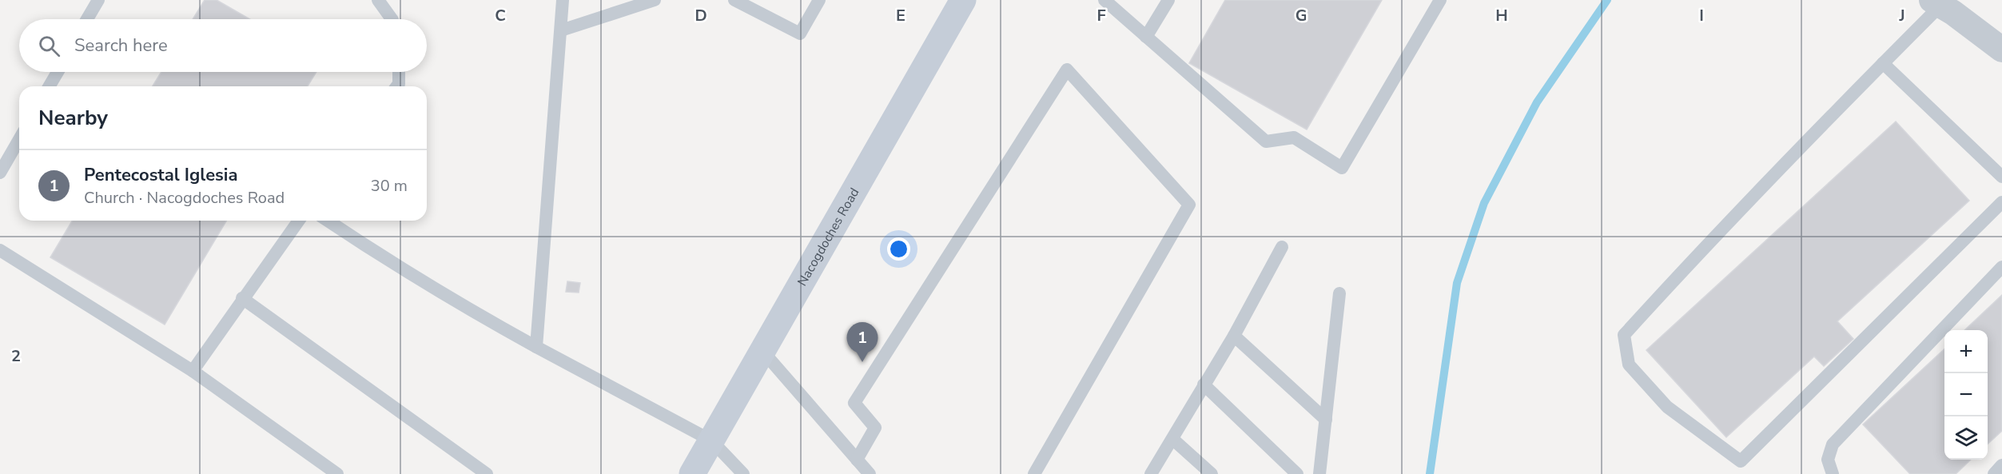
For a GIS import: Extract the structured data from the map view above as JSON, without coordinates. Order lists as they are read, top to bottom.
{
  "streets": {
    "main road": ["Nacogdoches Road"]
  },
  "page": {
    "search": "Search here",
    "heading": "Nearby",
    "list": [
      {
        "mark": "1",
        "name": "Pentecostal Iglesia",
        "note": "Church · Nacogdoches Road",
        "value": "30 m"
      }
    ],
    "pins": "1",
    "map_buttons": ["+", "−"]
  },
  "grid": {
    "columns": [
      "C",
      "D",
      "E",
      "F",
      "G",
      "H",
      "I",
      "J"
    ],
    "rows": ["2"]
  }
}
